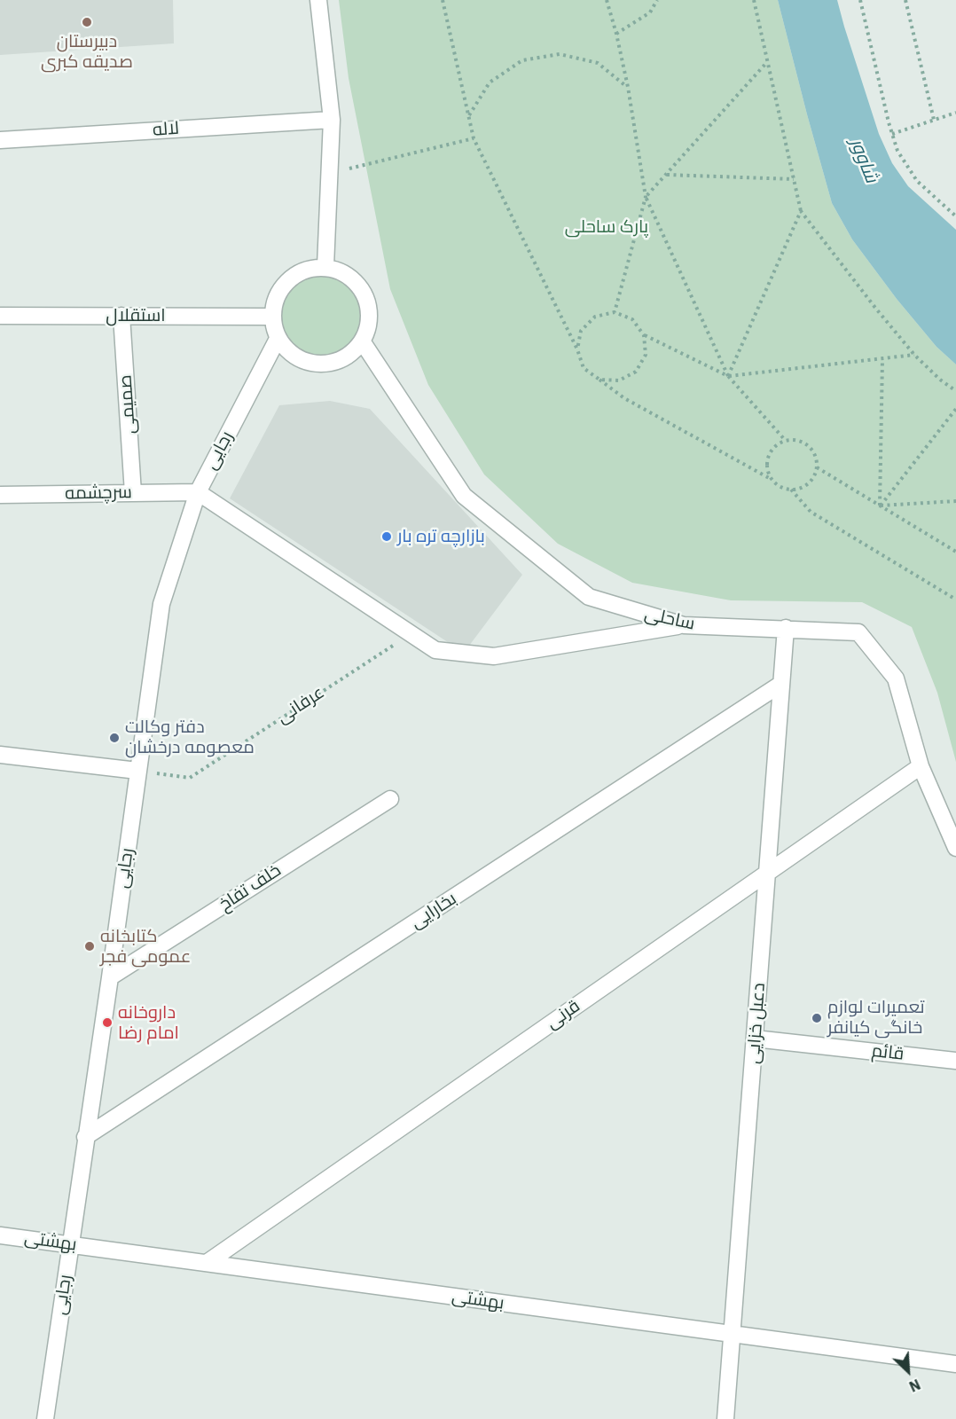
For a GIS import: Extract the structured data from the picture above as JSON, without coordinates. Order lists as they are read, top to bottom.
{
  "streets": {
    "street": [
      "لاله",
      "استقلال",
      "صمیمی",
      "رجایی",
      "سرچشمه",
      "ساحلی",
      "خلف تفاخ",
      "بخارایی",
      "قرنی",
      "دعبل خزایی",
      "قائم",
      "بهشتی"
    ],
    "path": ["عرفانی"]
  },
  "crossings": [
    ["استقلال", "صمیمی"],
    ["استقلال", "رجایی"],
    ["استقلال", "ساحلی"],
    ["صمیمی", "سرچشمه"],
    ["رجایی", "سرچشمه"],
    ["رجایی", "ساحلی"],
    ["رجایی", "عرفانی"],
    ["رجایی", "خلف تفاخ"],
    ["رجایی", "بخارایی"],
    ["رجایی", "بهشتی"],
    ["ساحلی", "قرنی"],
    ["ساحلی", "دعبل خزایی"],
    ["بخارایی", "دعبل خزایی"],
    ["قرنی", "دعبل خزایی"],
    ["قرنی", "بهشتی"],
    ["دعبل خزایی", "قائم"],
    ["دعبل خزایی", "بهشتی"]
  ],
  "water": ["شاوور"],
  "parks": ["پارک ساحلی"],
  "places": [
    "دبیرستان صدیقه کبری",
    "بازارچه تره بار",
    "دفتر وکالت معصومه درخشان",
    "کتابخانه عمومی فجر",
    "تعمیرات لوازم خانگی کیانفر",
    "داروخانه امام رضا"
  ],
  "north": "bottom right"
}
